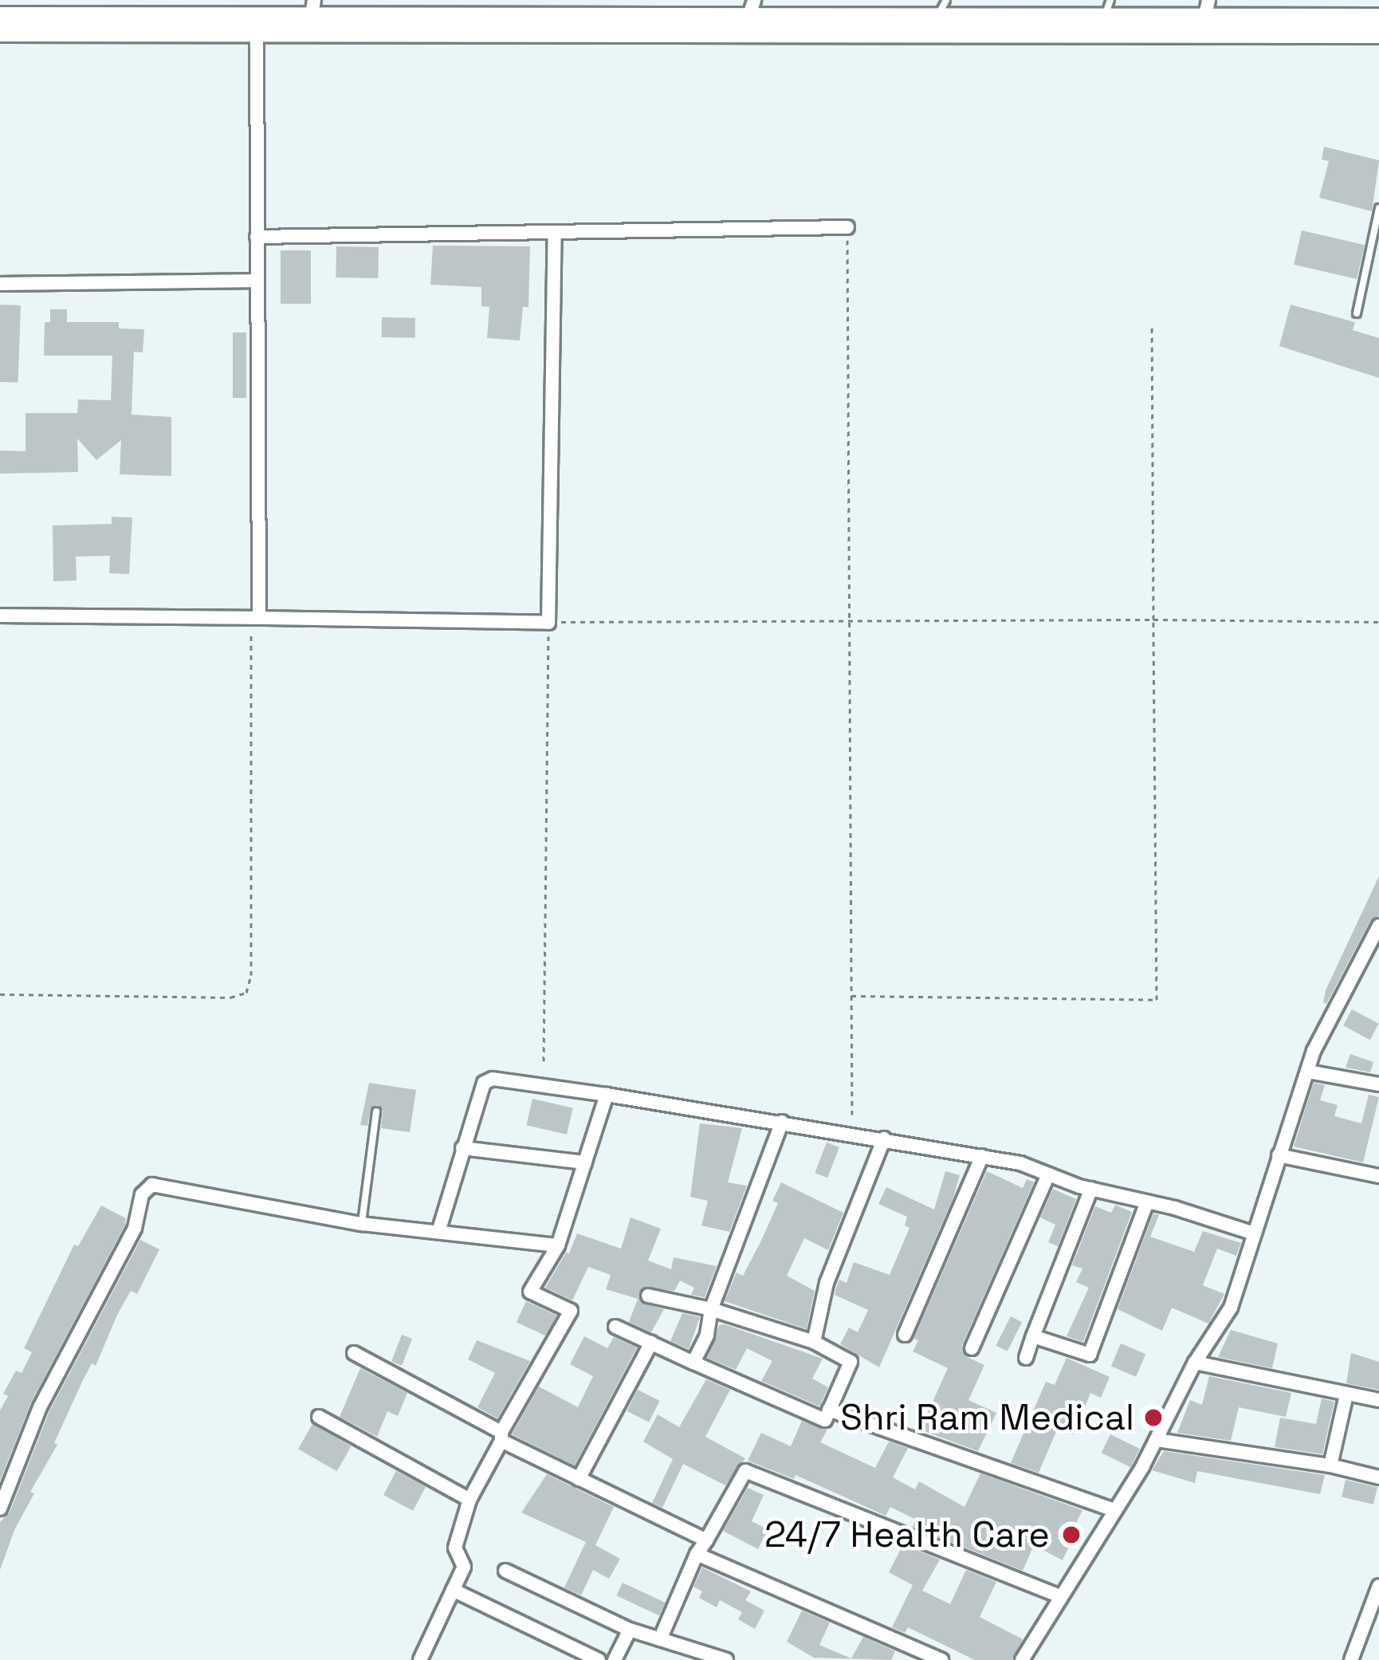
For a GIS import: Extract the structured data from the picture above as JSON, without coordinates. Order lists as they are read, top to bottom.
{
  "places": ["Shri Ram Medical", "24/7 Health Care"]
}
